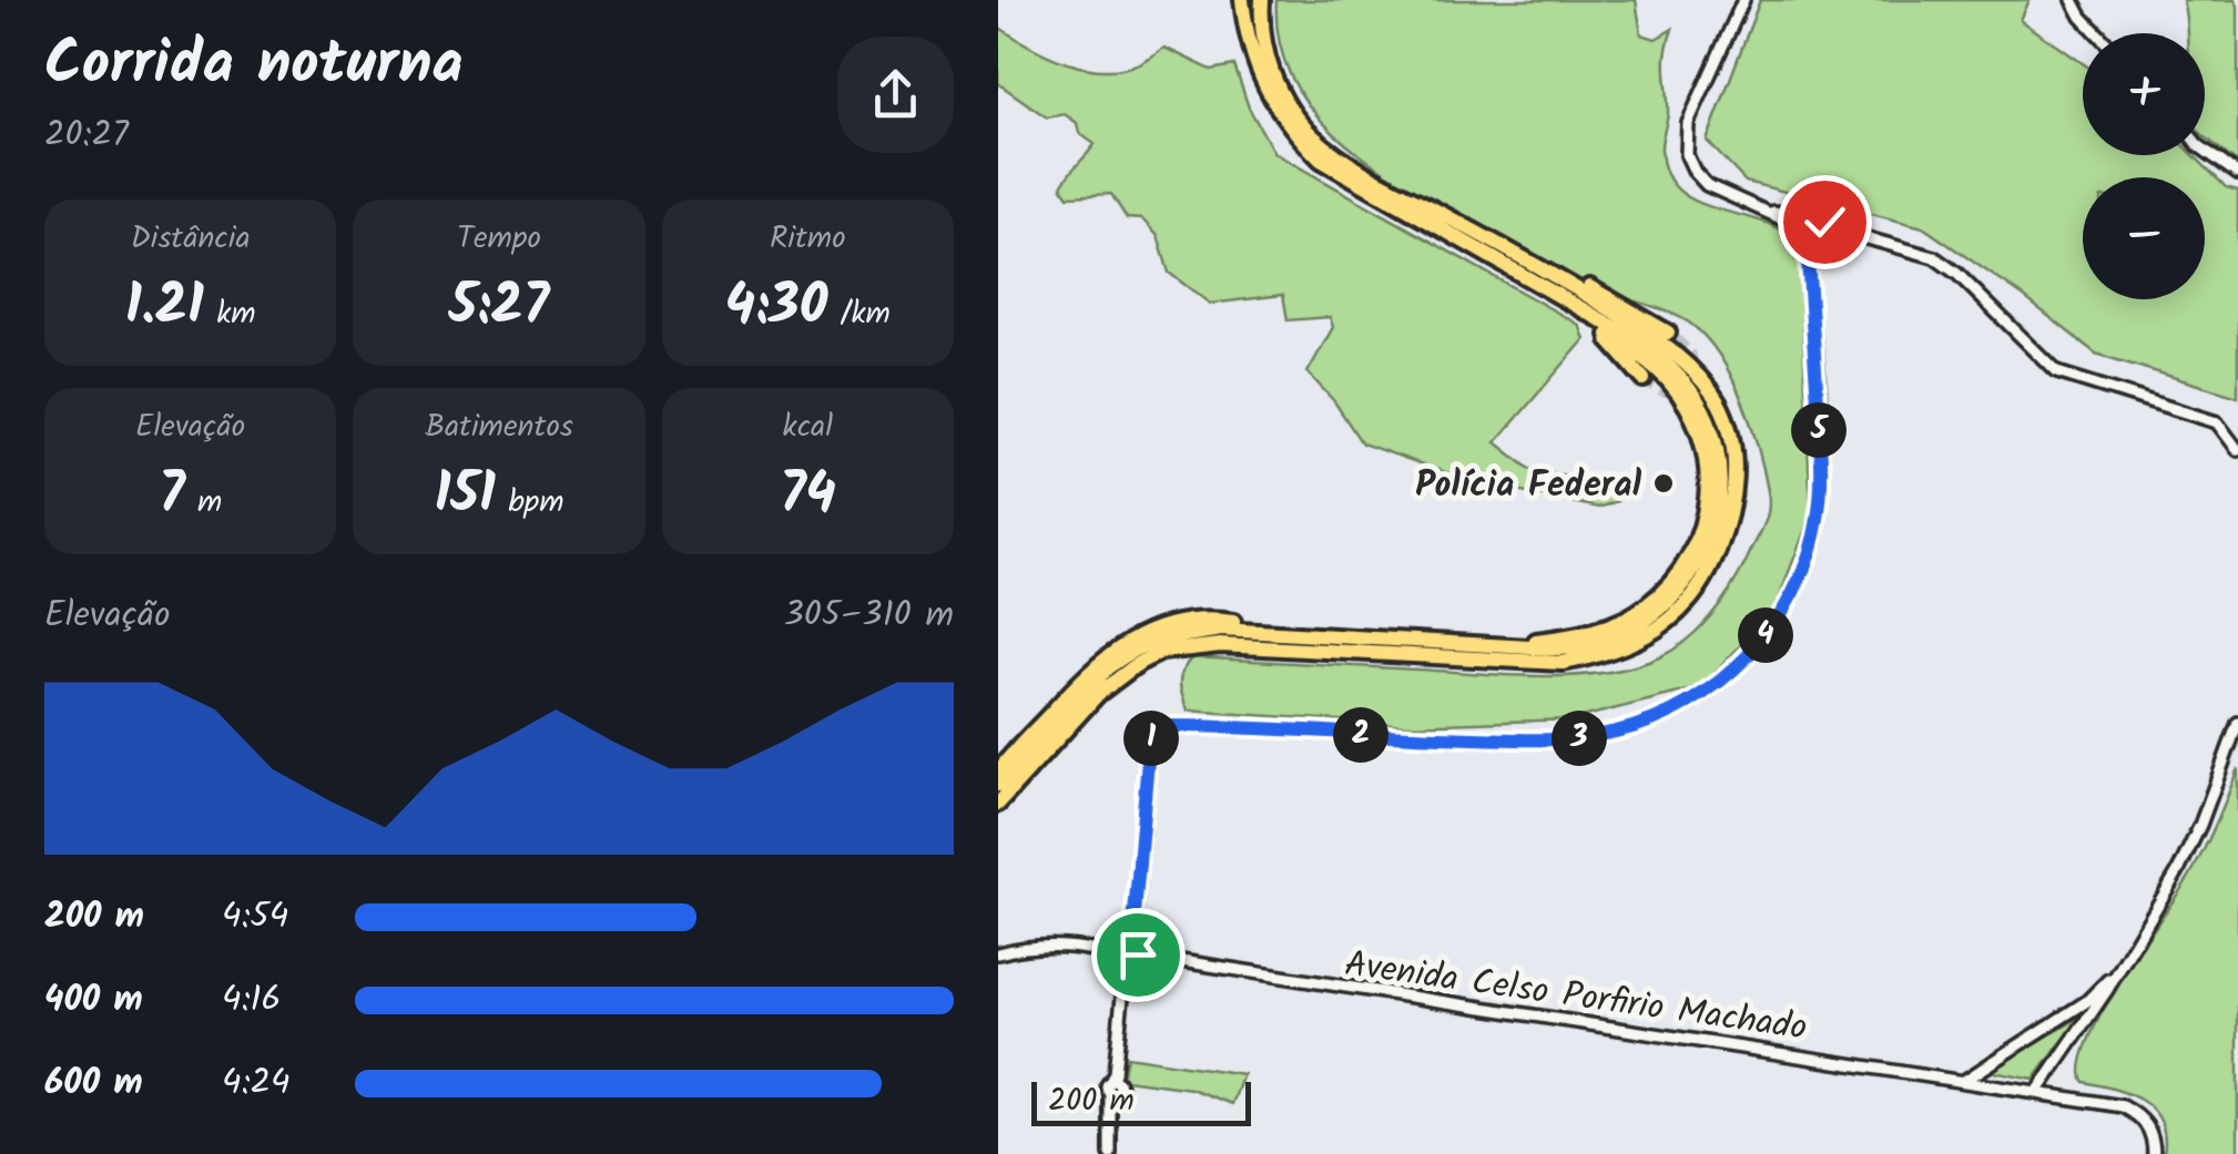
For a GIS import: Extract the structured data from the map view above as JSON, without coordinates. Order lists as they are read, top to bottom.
{
  "streets": {
    "street": ["Avenida Celso Porfirio Machado"]
  },
  "places": ["Polícia Federal"],
  "scale_bar": "200 m",
  "page": {
    "heading": ["Corrida noturna", "20:27"],
    "map_buttons": ["+", "−"],
    "stats": [
      ["Distância", "1.21 km"],
      ["Tempo", "5:27"],
      ["Ritmo", "4:30 /km"],
      ["Elevação", "7 m"],
      ["Batimentos", "151 bpm"],
      ["kcal", "74"]
    ],
    "pins": [
      "5",
      "4",
      "2",
      "1",
      "3"
    ],
    "chart": ["Elevação", "305–310 m"],
    "list": [
      {
        "name": "200 m",
        "note": "4:54"
      },
      {
        "name": "400 m",
        "note": "4:16"
      },
      {
        "name": "600 m",
        "note": "4:24"
      }
    ],
    "scale": "200 m"
  }
}
